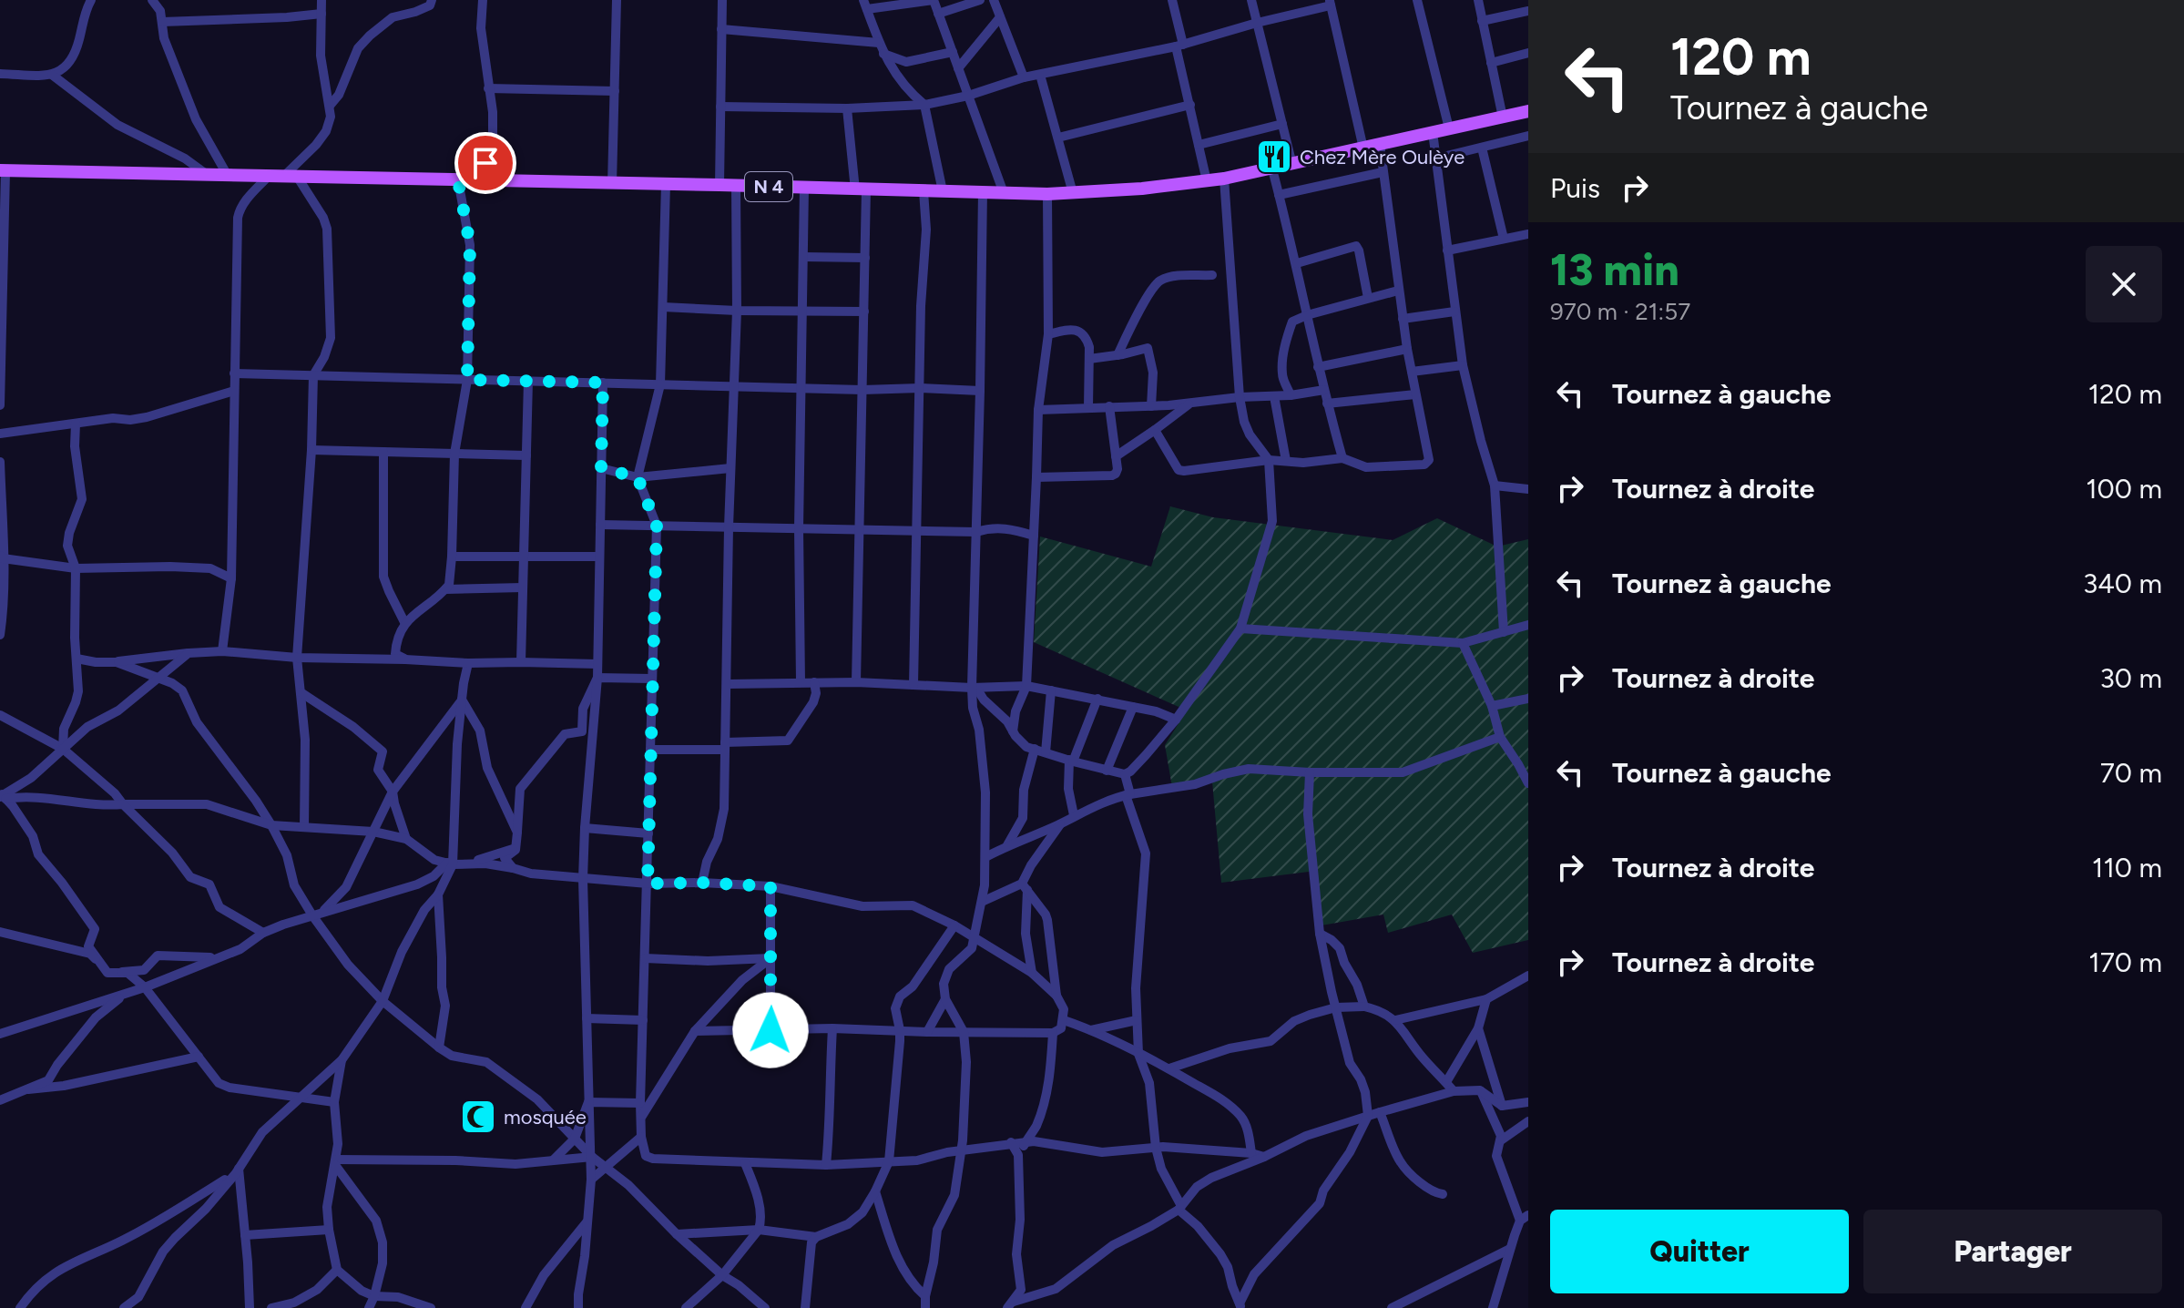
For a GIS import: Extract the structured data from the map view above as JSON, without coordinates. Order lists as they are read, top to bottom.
{
  "streets": {
    "main road": ["N 4"]
  },
  "places": {
    "restaurant": ["Chez Mère Oulèye"],
    "mosque": ["mosquée"]
  },
  "page": {
    "turn": ["120 m", "Tournez à gauche"],
    "then": "Puis",
    "heading": ["13 min", "970 m · 21:57"],
    "list": [
      {
        "name": "Tournez à gauche",
        "value": "120 m"
      },
      {
        "name": "Tournez à droite",
        "value": "100 m"
      },
      {
        "name": "Tournez à gauche",
        "value": "340 m"
      },
      {
        "name": "Tournez à droite",
        "value": "30 m"
      },
      {
        "name": "Tournez à gauche",
        "value": "70 m"
      },
      {
        "name": "Tournez à droite",
        "value": "110 m"
      },
      {
        "name": "Tournez à droite",
        "value": "170 m"
      }
    ],
    "buttons": ["Quitter", "Partager"]
  }
}
